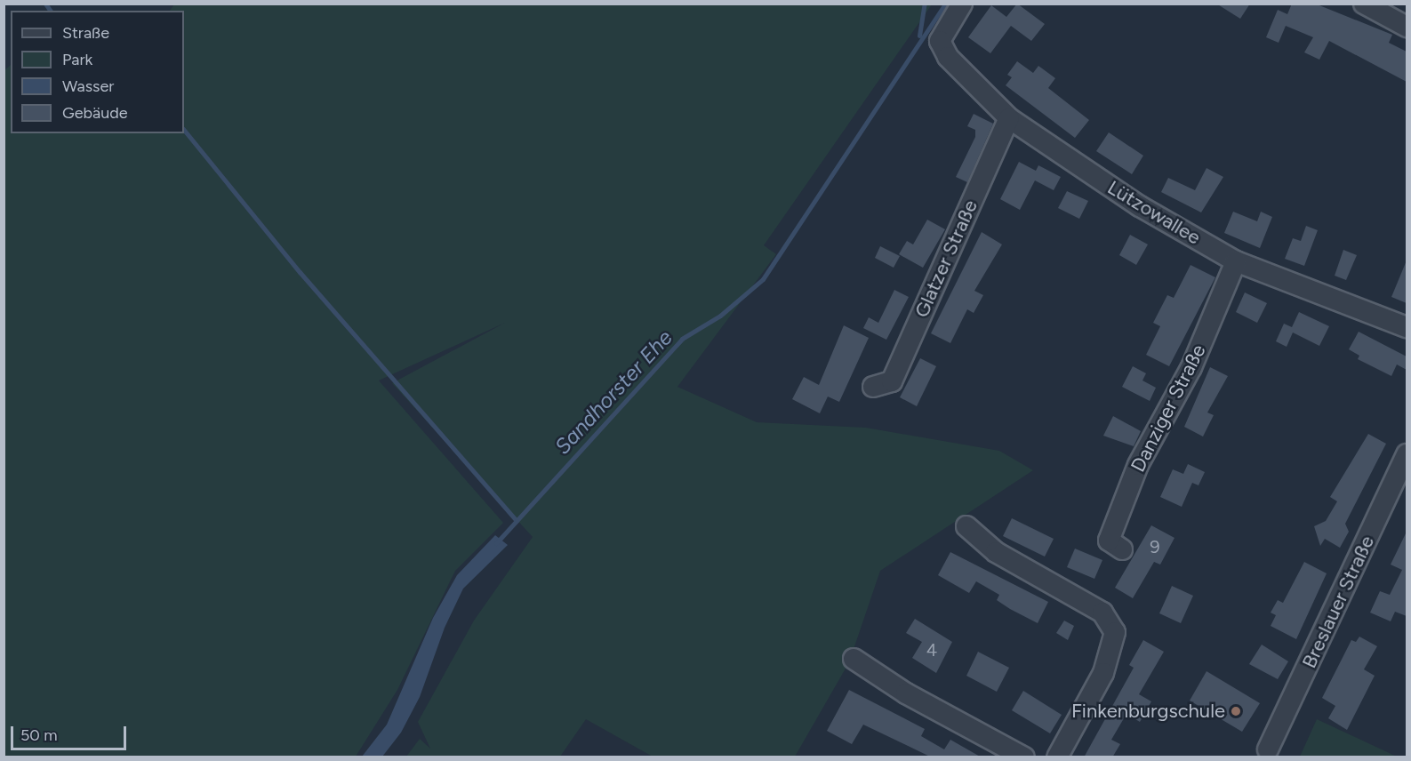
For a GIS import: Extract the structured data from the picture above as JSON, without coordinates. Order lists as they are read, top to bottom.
{
  "streets": {
    "street": [
      "Lützowallee",
      "Glatzer Straße",
      "Danziger Straße",
      "Breslauer Straße"
    ]
  },
  "crossings": [
    ["Lützowallee", "Glatzer Straße"],
    ["Lützowallee", "Danziger Straße"]
  ],
  "water": ["Sandhorster Ehe"],
  "places": ["Finkenburgschule"],
  "house_numbers": ["9", "4"],
  "legend": [
    "Straße",
    "Park",
    "Wasser",
    "Gebäude"
  ],
  "scale_bar": "50 m"
}
